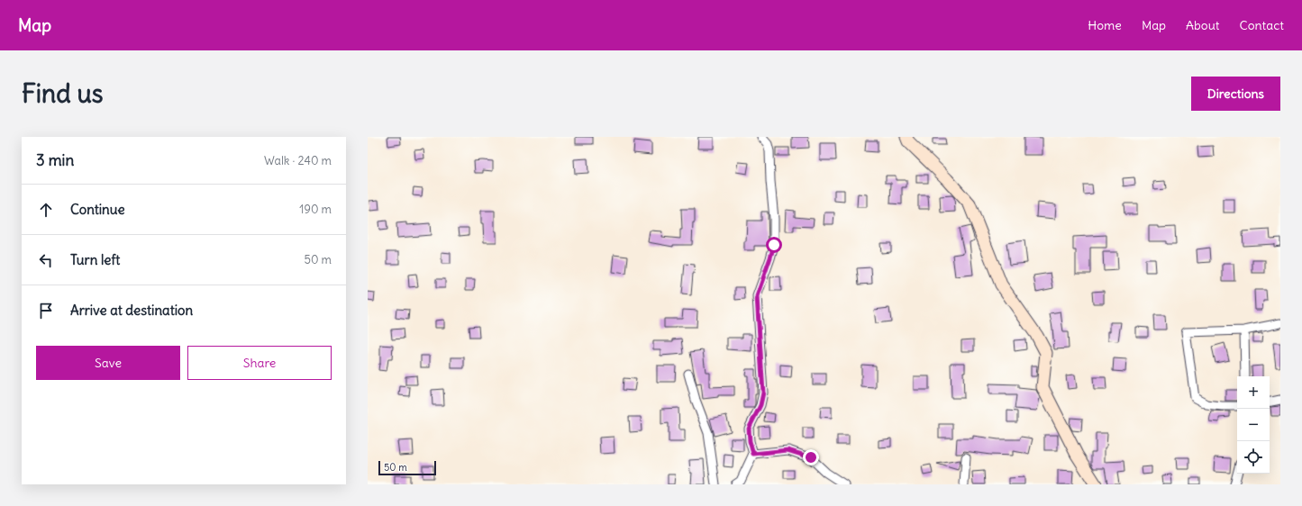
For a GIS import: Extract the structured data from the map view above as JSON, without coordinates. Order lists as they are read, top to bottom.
{
  "scale_bar": "50 m",
  "page": {
    "header": "Map",
    "nav": [
      "Home",
      "Map",
      "About",
      "Contact"
    ],
    "buttons": [
      "Directions",
      ["Save", "Share"]
    ],
    "title": "Find us",
    "heading": ["3 min", "Walk · 240 m"],
    "list": [
      ["Continue", "190 m"],
      ["Turn left", "50 m"],
      "Arrive at destination"
    ],
    "map_buttons": ["+", "−"],
    "scale": "50 m"
  }
}
